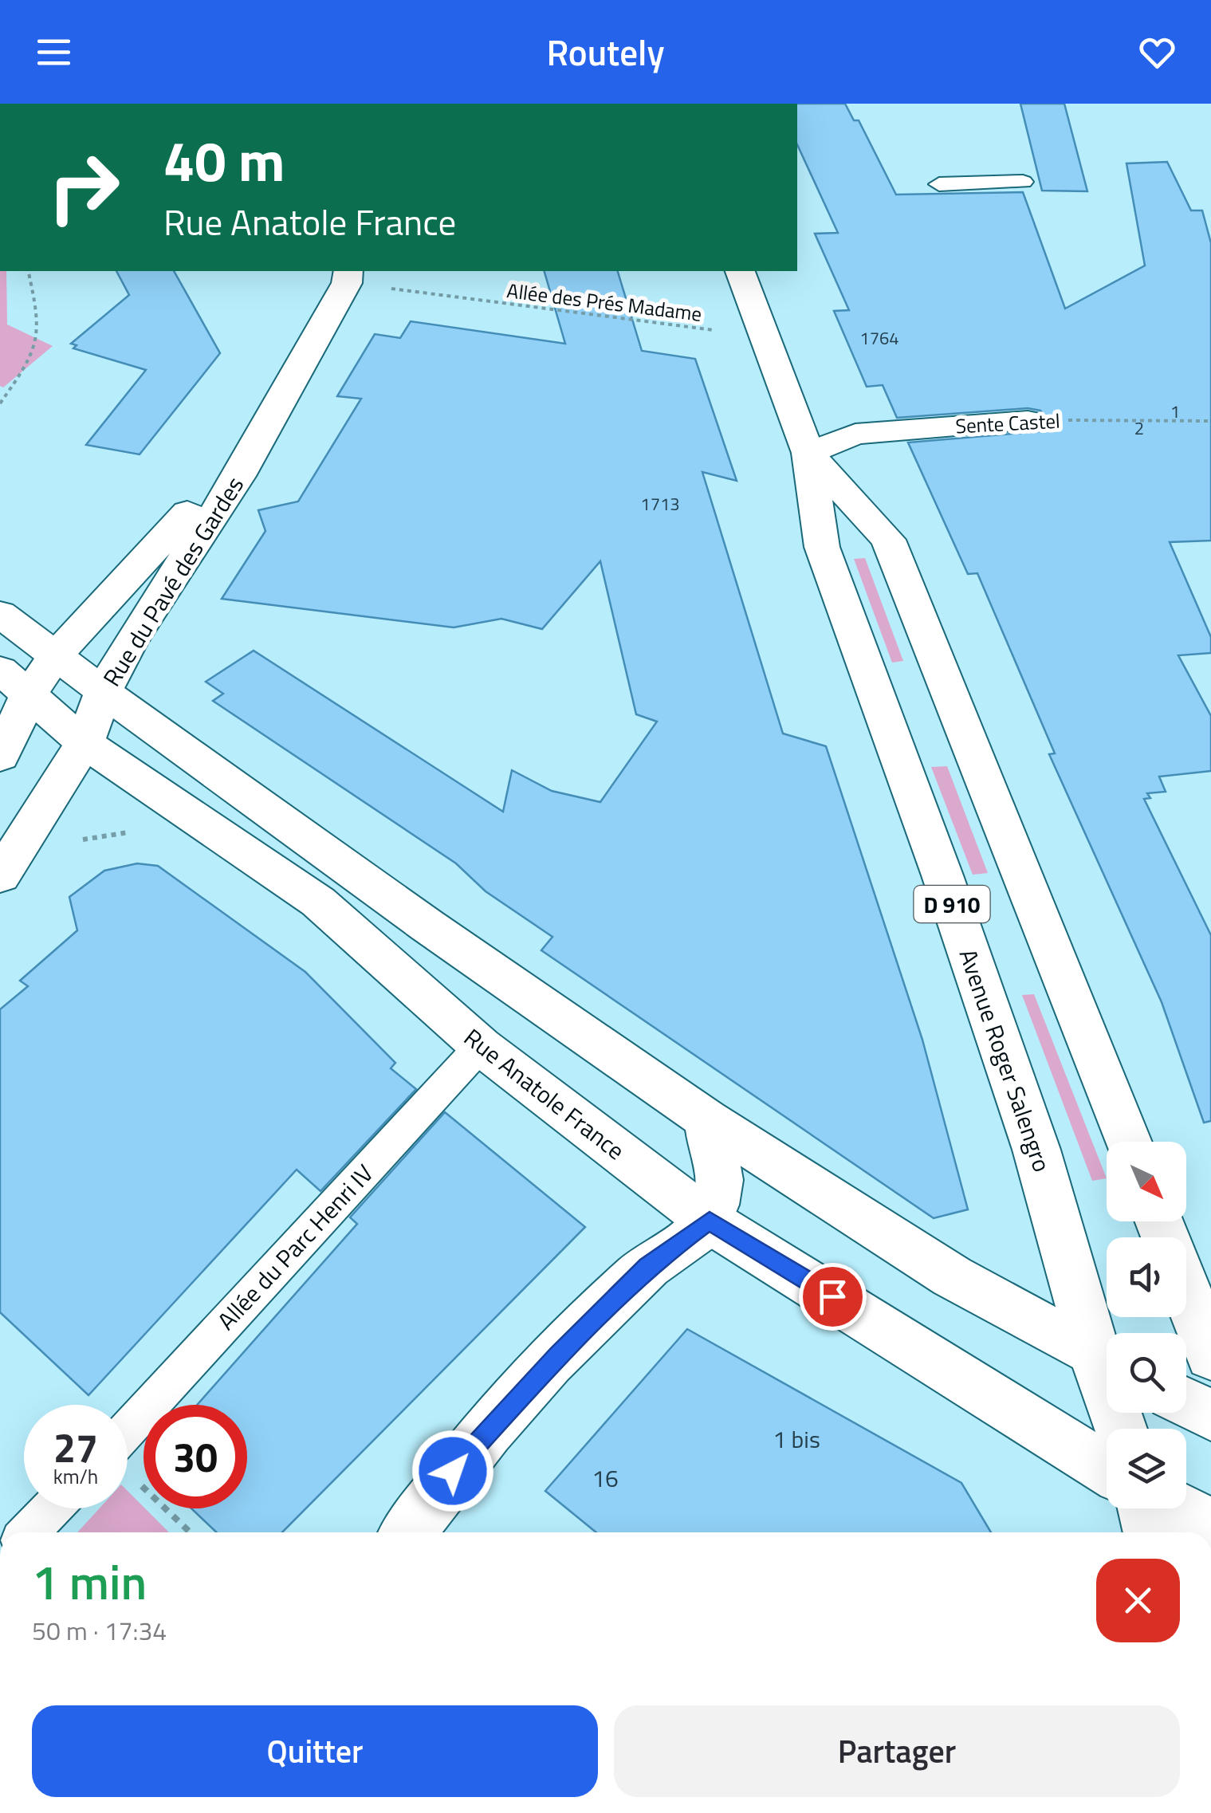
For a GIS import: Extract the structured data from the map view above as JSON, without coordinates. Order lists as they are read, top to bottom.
{
  "streets": {
    "main road": [
      "Sente Castel",
      "Rue du Pavé des Gardes",
      "D 910",
      "Avenue Roger Salengro",
      "Rue Anatole France"
    ],
    "lane": ["Allée du Parc Henri IV"],
    "path": ["Allée des Prés Madame"]
  },
  "crossings": [
    ["Allée des Prés Madame", "Rue du Pavé des Gardes"],
    ["Allée des Prés Madame", "Avenue Roger Salengro"],
    ["Sente Castel", "Avenue Roger Salengro"],
    ["Rue du Pavé des Gardes", "Rue Anatole France"],
    ["Rue Anatole France", "Allée du Parc Henri IV"]
  ],
  "house_numbers": [
    "1764",
    "1",
    "2",
    "1713",
    "1 bis",
    "16"
  ],
  "north": "bottom right",
  "page": {
    "header": "Routely",
    "turn": ["40 m", "Rue Anatole France"],
    "speed": "27 km/h",
    "limit": "30",
    "heading": ["1 min", "50 m · 17:34"],
    "buttons": ["Quitter", "Partager"]
  }
}
